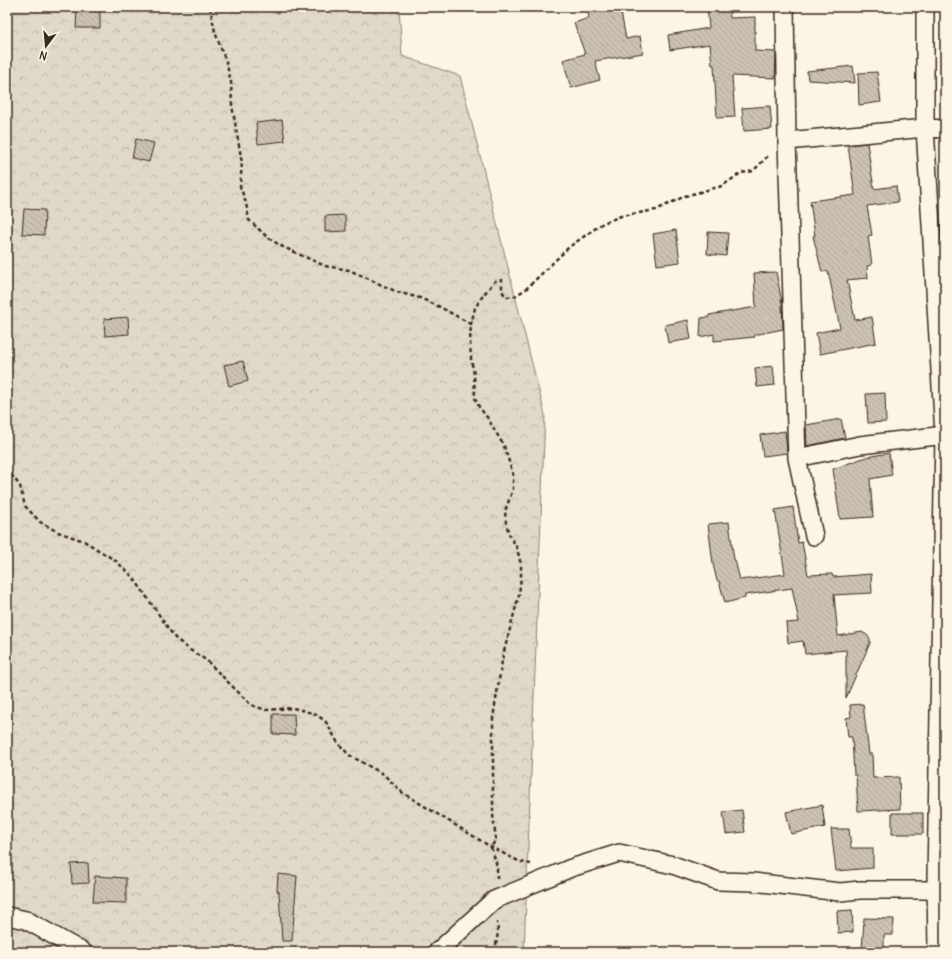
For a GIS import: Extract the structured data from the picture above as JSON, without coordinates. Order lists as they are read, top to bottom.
{
  "north": "bottom"
}
